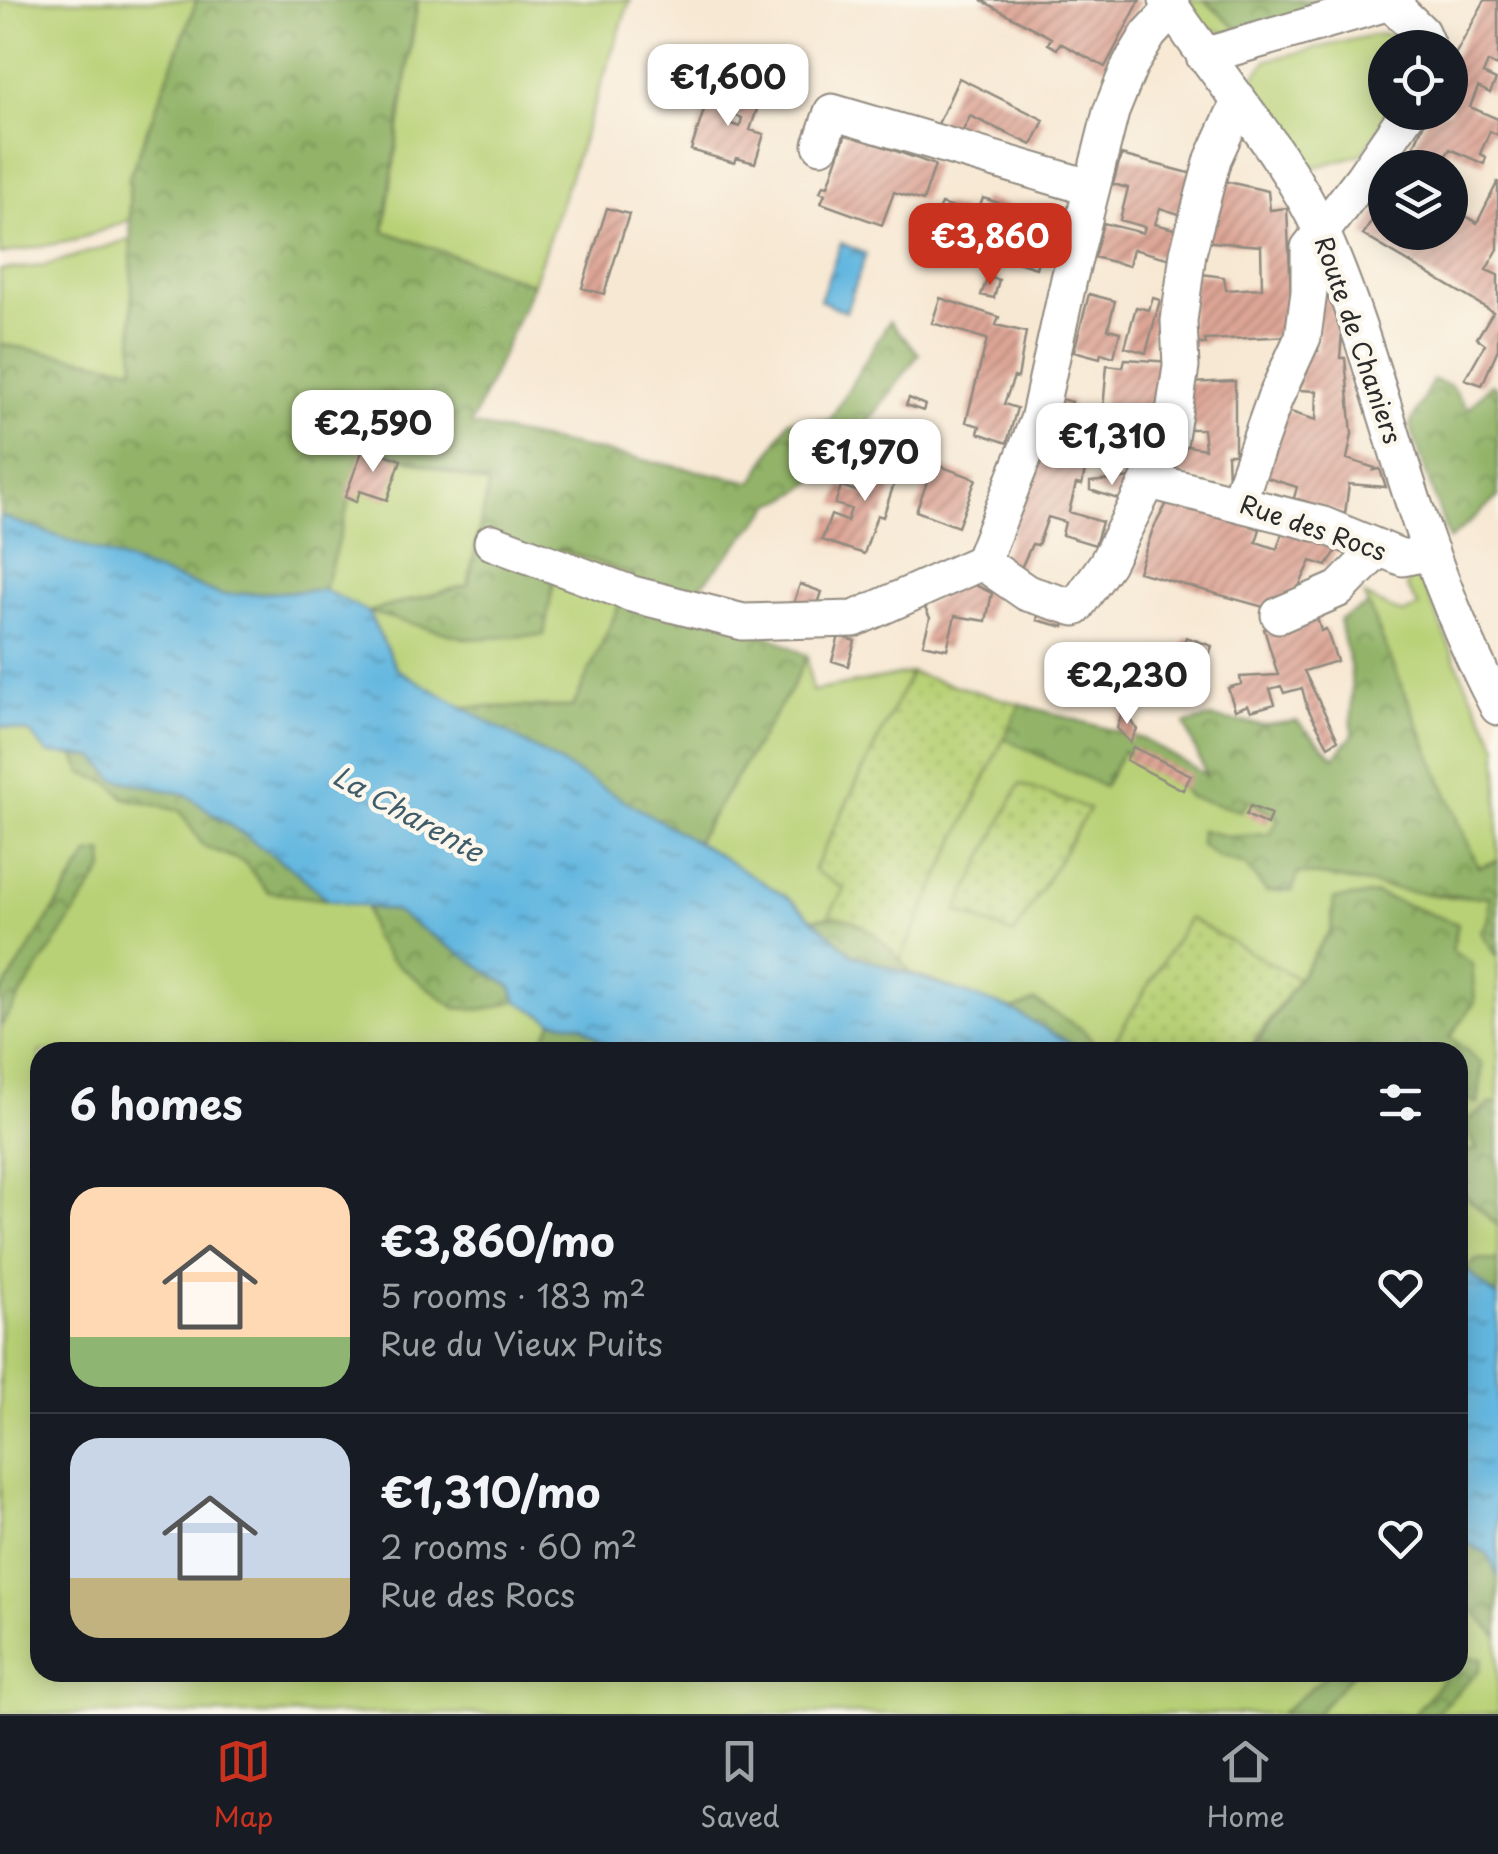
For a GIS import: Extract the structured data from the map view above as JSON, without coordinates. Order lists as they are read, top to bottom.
{
  "streets": {
    "street": ["Route de Chaniers", "Rue des Rocs"]
  },
  "crossings": [
    ["Route de Chaniers", "Rue des Rocs"]
  ],
  "water": ["La Charente"],
  "page": {
    "price": [
      "€1,600",
      "€3,860",
      "€2,590",
      "€1,310",
      "€1,970",
      "€2,230"
    ],
    "heading": "6 homes",
    "list": [
      {
        "name": "€3,860/mo",
        "note": "5 rooms · 183 m² · Rue du Vieux Puits"
      },
      {
        "name": "€1,310/mo",
        "note": "2 rooms · 60 m² · Rue des Rocs"
      }
    ],
    "tabs": ["Map", "Saved", "Home"]
  }
}
